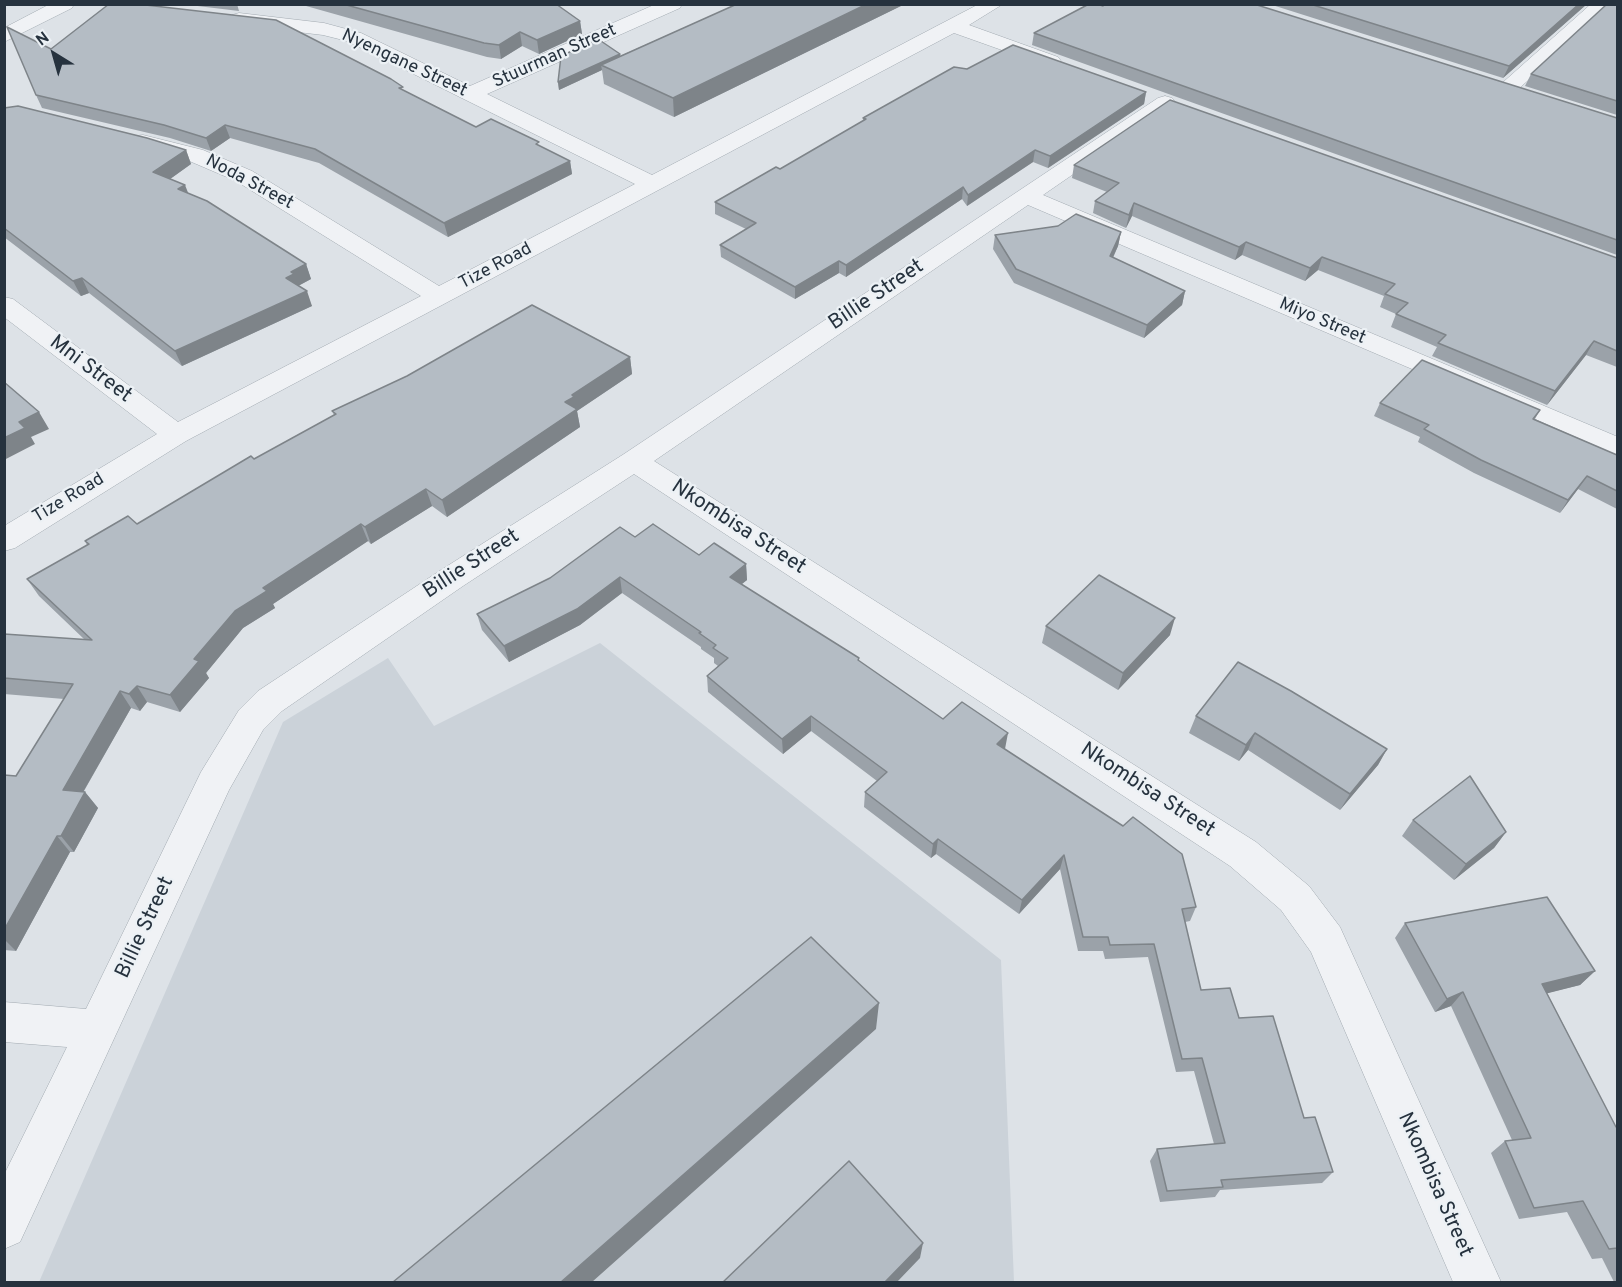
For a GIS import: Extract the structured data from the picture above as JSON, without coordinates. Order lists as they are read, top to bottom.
{
  "streets": {
    "street": [
      "Stuurman Street",
      "Nyengane Street",
      "Noda Street",
      "Tize Road",
      "Billie Street",
      "Miyo Street",
      "Mni Street",
      "Nkombisa Street"
    ]
  },
  "crossings": [
    ["Stuurman Street", "Nyengane Street"],
    ["Nyengane Street", "Tize Road"],
    ["Noda Street", "Tize Road"],
    ["Tize Road", "Mni Street"],
    ["Billie Street", "Miyo Street"],
    ["Billie Street", "Nkombisa Street"]
  ],
  "north": "top left"
}
